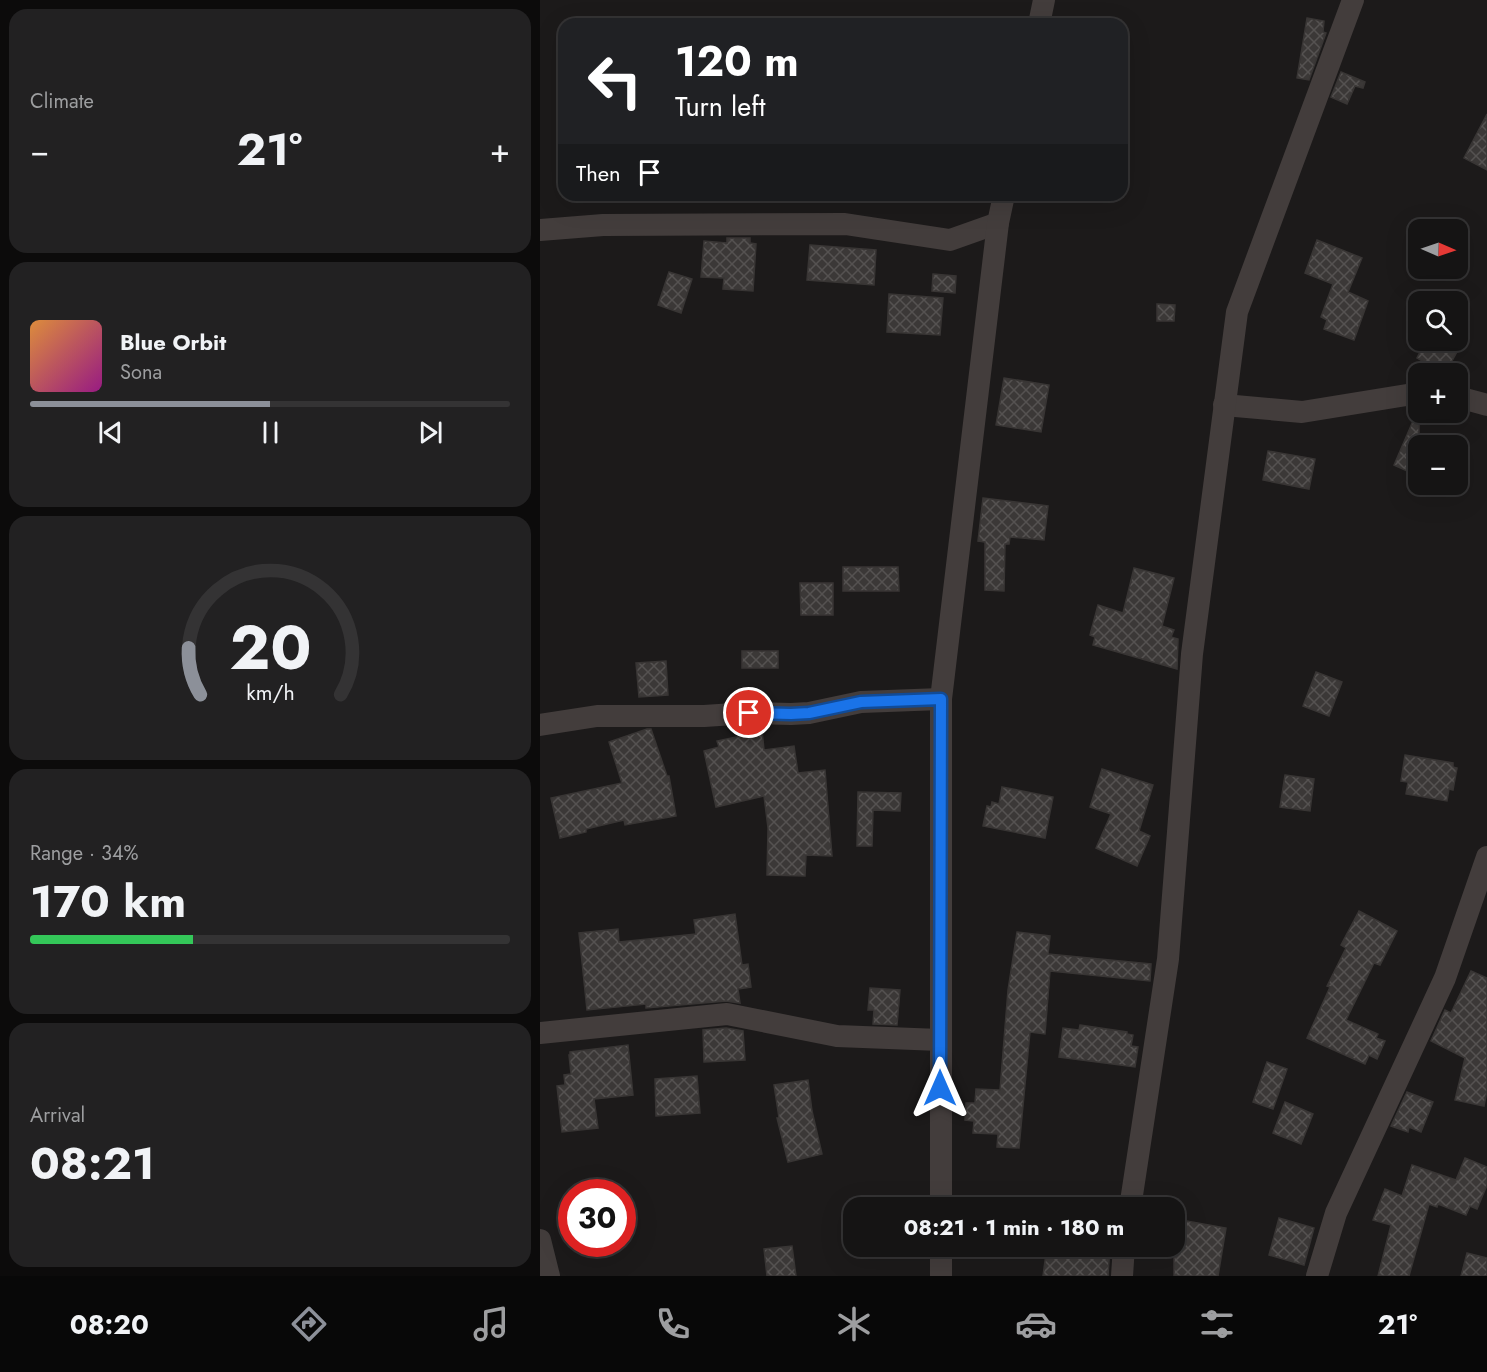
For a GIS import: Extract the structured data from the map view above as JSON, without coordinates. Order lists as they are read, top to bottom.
{
  "north": "right",
  "page": {
    "tile": [
      "Climate",
      ["Range · 34%", "170 km"],
      ["Arrival", "08:21"]
    ],
    "turn": ["120 m", "Turn left"],
    "heat": ["−", "21°", "+"],
    "then": "Then",
    "map_buttons": ["+", "−"],
    "song": ["Blue Orbit", "Sona"],
    "limit": "30",
    "trip": "08:21 · 1 min · 180 m",
    "tabs": ["08:20", "21°"],
    "gauge": ["20", "km/h"]
  }
}
